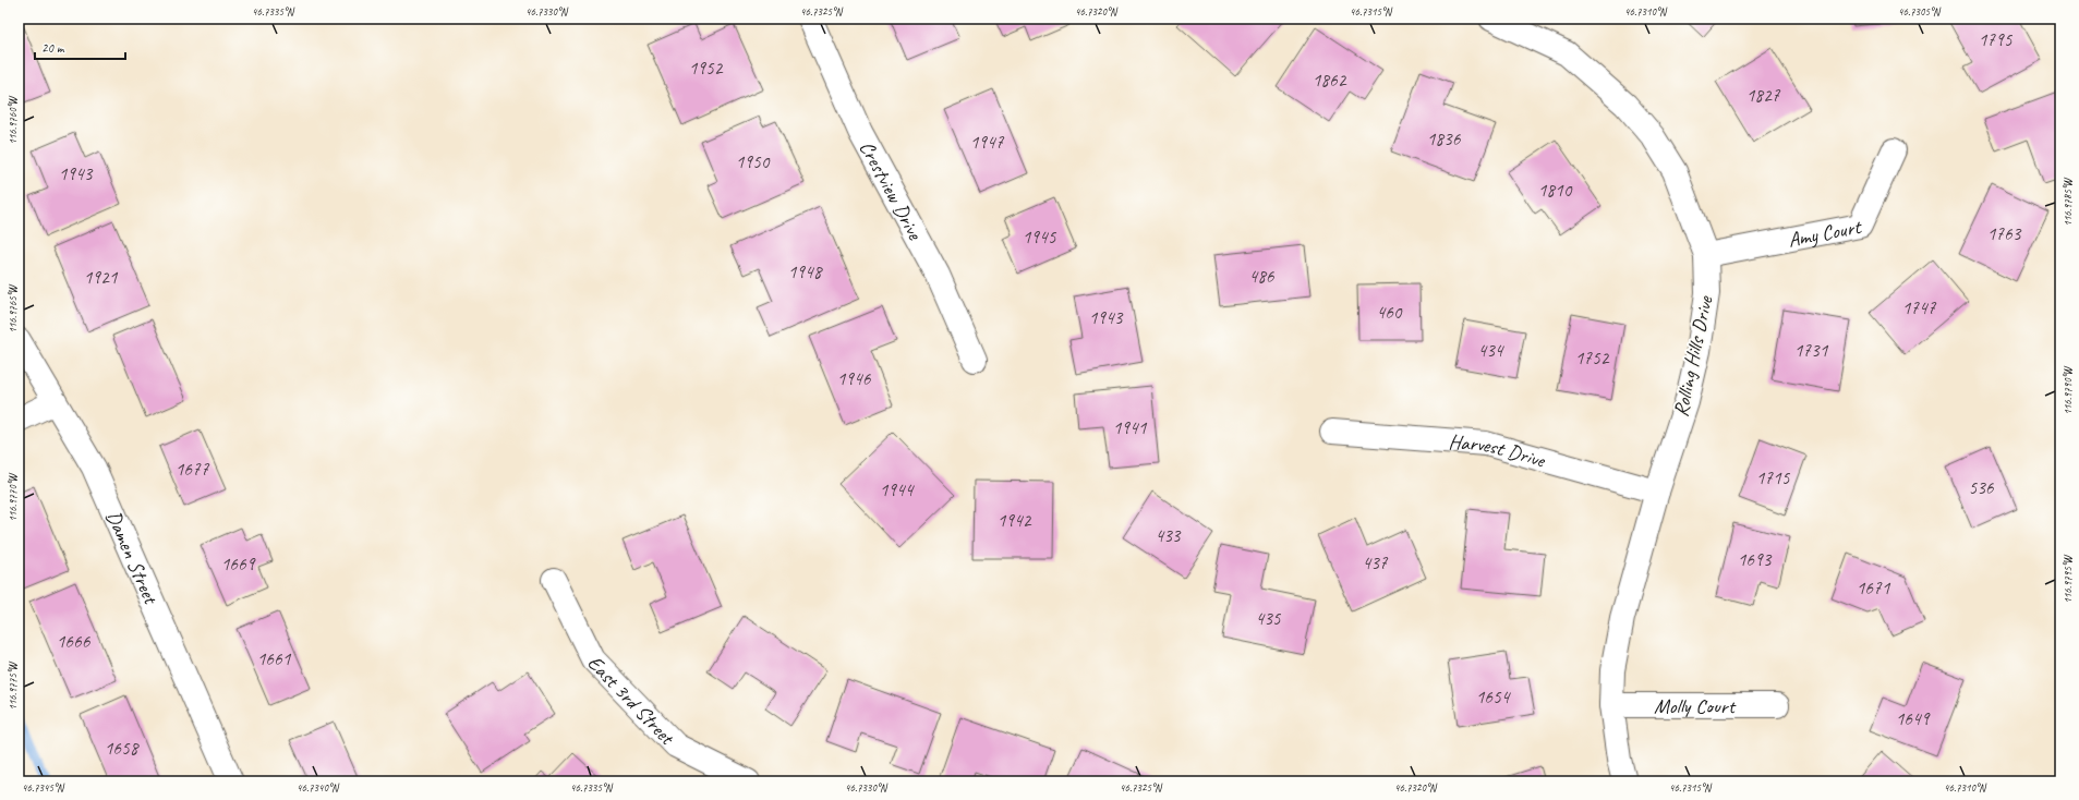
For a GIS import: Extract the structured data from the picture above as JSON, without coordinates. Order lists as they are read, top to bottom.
{
  "streets": {
    "street": [
      "Crestview Drive",
      "Amy Court",
      "Rolling Hills Drive",
      "Harvest Drive",
      "Damen Street",
      "East 3rd Street",
      "Molly Court"
    ]
  },
  "crossings": [
    ["Amy Court", "Rolling Hills Drive"],
    ["Rolling Hills Drive", "Harvest Drive"],
    ["Rolling Hills Drive", "Molly Court"]
  ],
  "house_numbers": [
    "1795",
    "1952",
    "1862",
    "1827",
    "1836",
    "1947",
    "1950",
    "1943",
    "1810",
    "1763",
    "1945",
    "1948",
    "486",
    "1921",
    "1747",
    "460",
    "1943",
    "434",
    "1731",
    "1752",
    "1946",
    "1941",
    "1677",
    "1715",
    "536",
    "1944",
    "1942",
    "433",
    "1693",
    "437",
    "1669",
    "1671",
    "435",
    "1666",
    "1661",
    "1654",
    "1649",
    "1658"
  ],
  "scale_bar": "20 m",
  "coordinates": [
    "46.7335°N",
    "46.7330°N",
    "46.7325°N",
    "46.7320°N",
    "46.7315°N",
    "46.7310°N",
    "46.7305°N",
    "116.9760°W",
    "116.9785°W",
    "116.9765°W",
    "116.9790°W",
    "116.9770°W",
    "116.9795°W",
    "116.9775°W",
    "46.7345°N",
    "46.7340°N"
  ]
}
